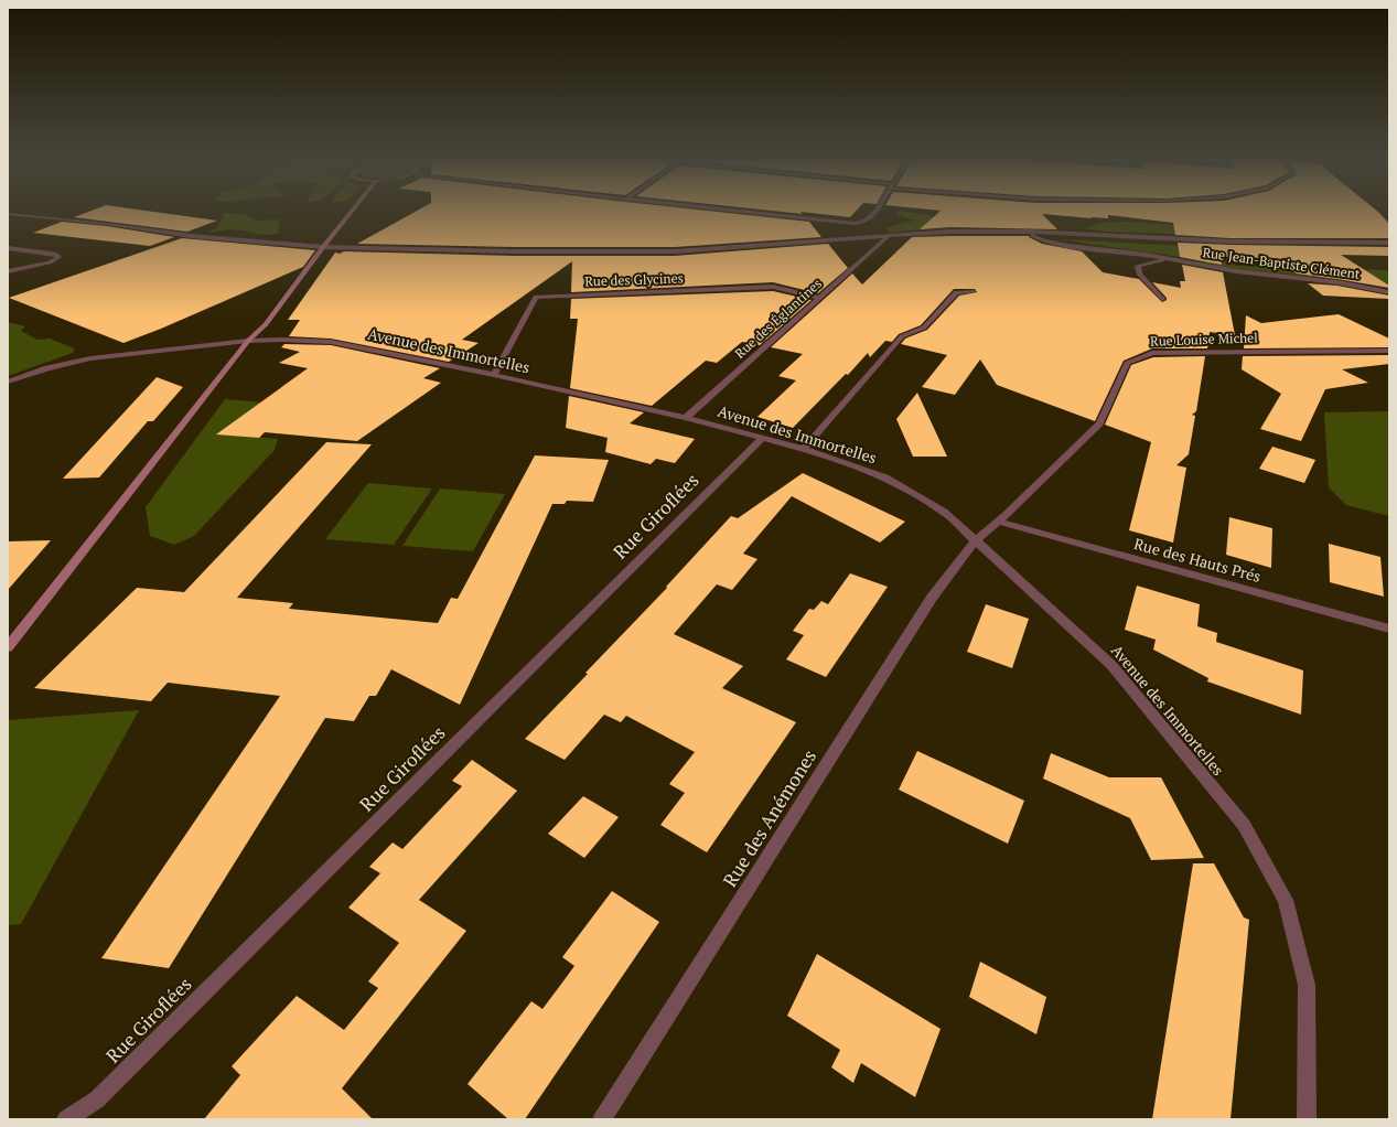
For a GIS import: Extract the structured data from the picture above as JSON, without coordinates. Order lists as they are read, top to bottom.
{
  "streets": {
    "street": [
      "Rue Jean-Baptiste Clément",
      "Rue des Glycines",
      "Rue des Églantines",
      "Rue Louise Michel",
      "Avenue des Immortelles",
      "Rue Giroflées",
      "Rue des Hauts Prés",
      "Rue des Anémones"
    ]
  },
  "crossings": [
    ["Rue des Glycines", "Rue des Églantines"],
    ["Rue des Glycines", "Avenue des Immortelles"],
    ["Rue des Églantines", "Avenue des Immortelles"],
    ["Rue Louise Michel", "Avenue des Immortelles"],
    ["Rue Louise Michel", "Rue des Hauts Prés"],
    ["Rue Louise Michel", "Rue des Anémones"],
    ["Avenue des Immortelles", "Rue Giroflées"],
    ["Avenue des Immortelles", "Rue des Anémones"]
  ]
}
